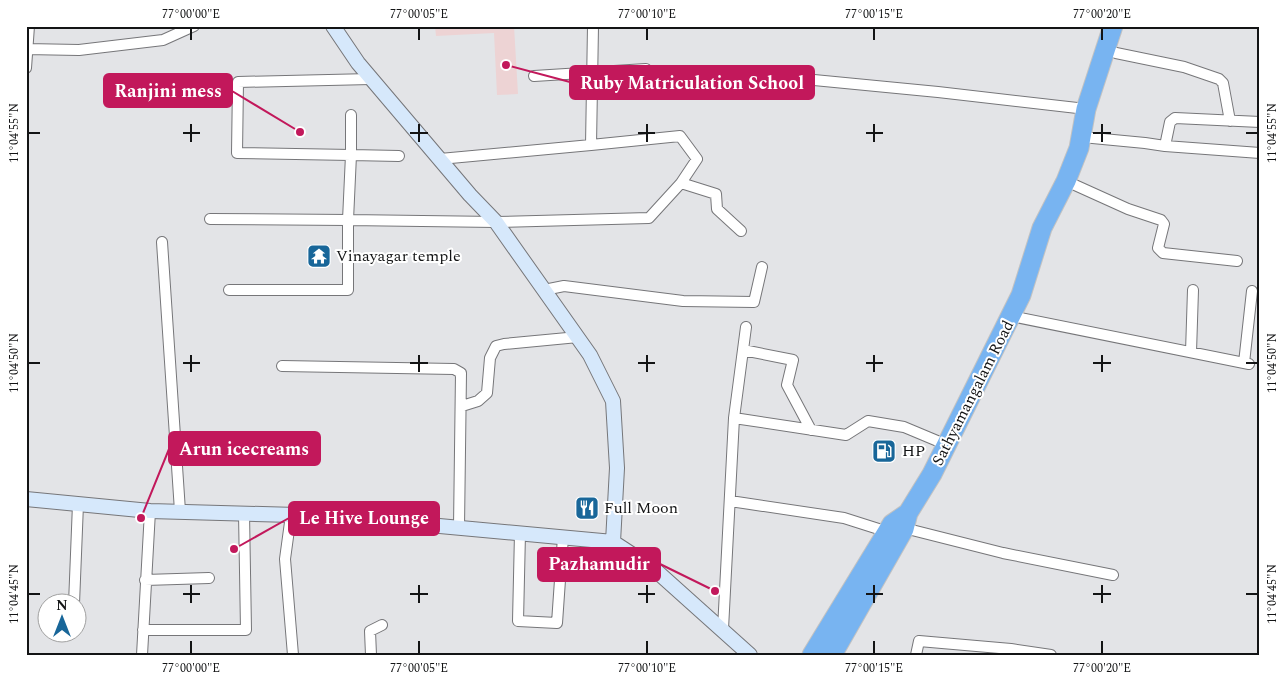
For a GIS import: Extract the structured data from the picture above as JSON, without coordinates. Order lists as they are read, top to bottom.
{
  "streets": {
    "highway": ["Sathyamangalam Road"]
  },
  "places": {
    "other": [
      "Ruby Matriculation School",
      "Ranjini mess",
      "Arun icecreams",
      "Le Hive Lounge",
      "Pazhamudir"
    ],
    "temple": ["Vinayagar temple"],
    "fuel station": ["HP"],
    "restaurant": ["Full Moon"]
  },
  "north": "top",
  "coordinates": [
    "77°00'00\"E",
    "77°00'05\"E",
    "77°00'10\"E",
    "77°00'15\"E",
    "77°00'20\"E",
    "11°04'55\"N",
    "11°04'50\"N",
    "11°04'45\"N"
  ]
}
